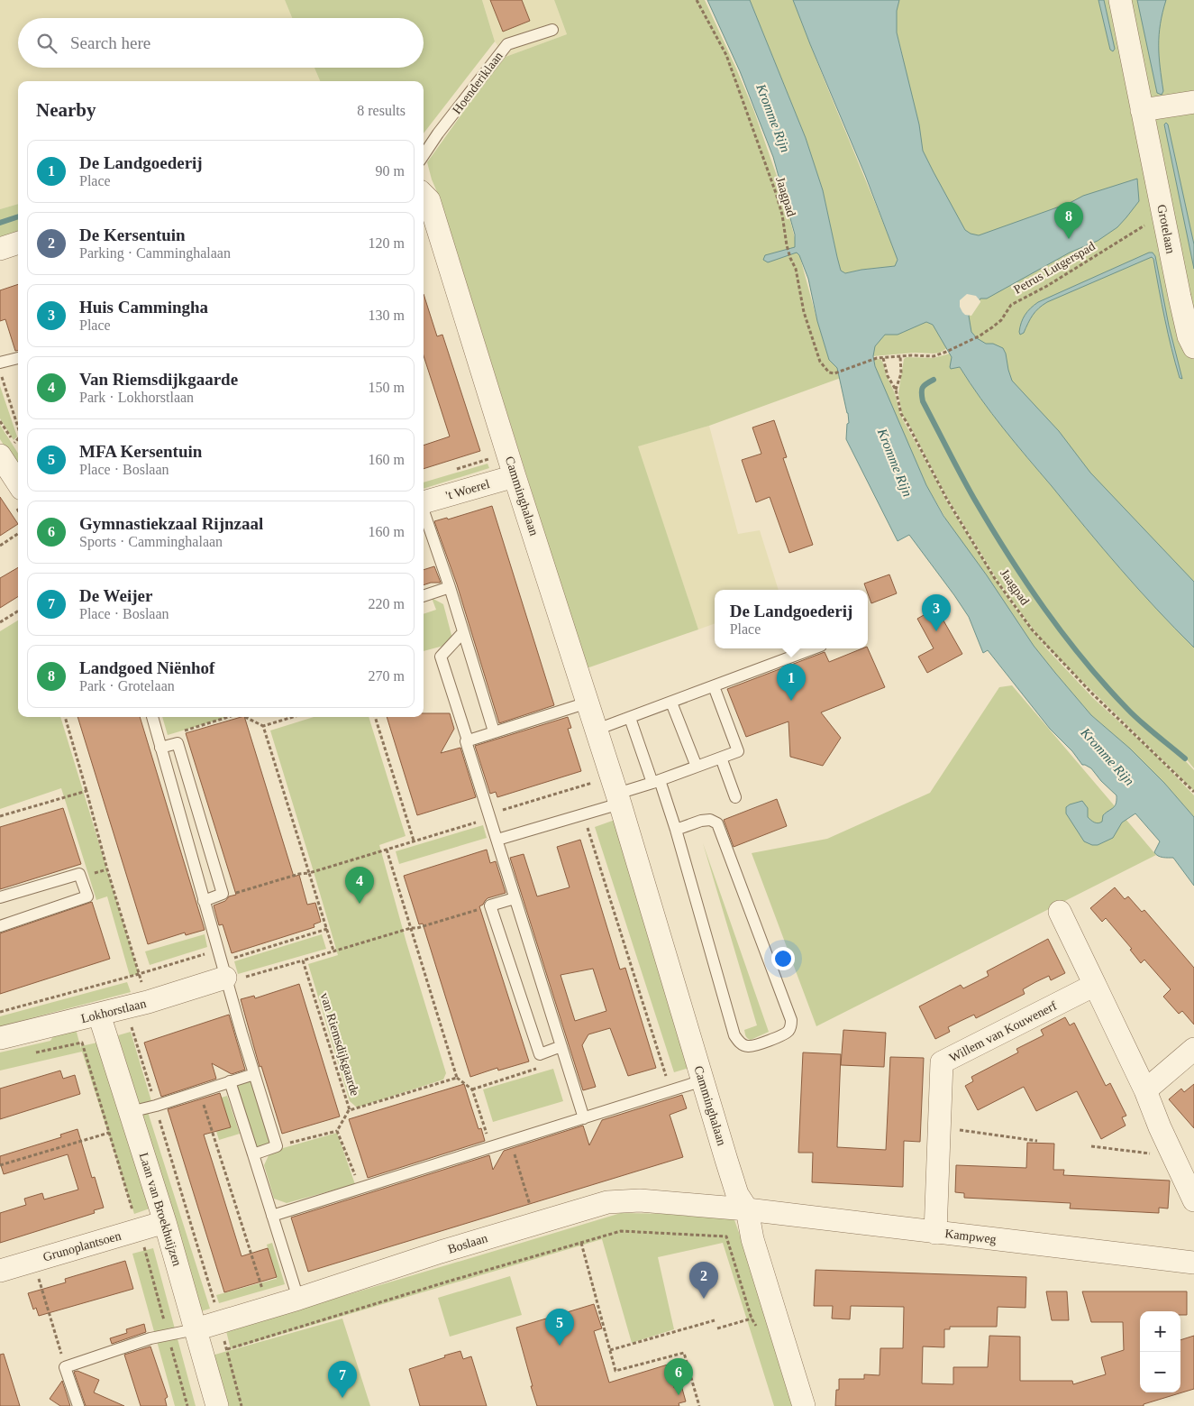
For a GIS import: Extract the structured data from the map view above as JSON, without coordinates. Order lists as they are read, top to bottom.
{
  "streets": {
    "street": [
      "Grotelaan",
      "'t Woerel",
      "Camminghalaan",
      "Lokhorstlaan",
      "Willem van Kouwenerf",
      "Laan van Broekhuijzen",
      "Kampweg",
      "Boslaan",
      "Grunoplantsoen"
    ],
    "lane": ["Hoenderiklaan"],
    "path": ["Jaagpad", "Petrus Lutgerspad", "van Riemsdijkgaarde"]
  },
  "crossings": [
    ["Jaagpad", "Petrus Lutgerspad"],
    ["Grotelaan", "Petrus Lutgerspad"],
    ["'t Woerel", "Camminghalaan"],
    ["Camminghalaan", "Kampweg"],
    ["Camminghalaan", "Boslaan"],
    ["Lokhorstlaan", "Laan van Broekhuijzen"],
    ["Willem van Kouwenerf", "Kampweg"],
    ["Laan van Broekhuijzen", "Boslaan"],
    ["Laan van Broekhuijzen", "Grunoplantsoen"],
    ["Kampweg", "Boslaan"]
  ],
  "water": ["Kromme Rijn"],
  "page": {
    "search": "Search here",
    "heading": ["Nearby", "8 results"],
    "list": [
      {
        "mark": "1",
        "name": "De Landgoederij",
        "note": "Place",
        "value": "90 m"
      },
      {
        "mark": "2",
        "name": "De Kersentuin",
        "note": "Parking · Camminghalaan",
        "value": "120 m"
      },
      {
        "mark": "3",
        "name": "Huis Cammingha",
        "note": "Place",
        "value": "130 m"
      },
      {
        "mark": "4",
        "name": "Van Riemsdijkgaarde",
        "note": "Park · Lokhorstlaan",
        "value": "150 m"
      },
      {
        "mark": "5",
        "name": "MFA Kersentuin",
        "note": "Place · Boslaan",
        "value": "160 m"
      },
      {
        "mark": "6",
        "name": "Gymnastiekzaal Rijnzaal",
        "note": "Sports · Camminghalaan",
        "value": "160 m"
      },
      {
        "mark": "7",
        "name": "De Weijer",
        "note": "Place · Boslaan",
        "value": "220 m"
      },
      {
        "mark": "8",
        "name": "Landgoed Niënhof",
        "note": "Park · Grotelaan",
        "value": "270 m"
      }
    ],
    "pins": [
      "8",
      "3",
      "1",
      "4",
      "2",
      "5",
      "6",
      "7"
    ],
    "popup": ["De Landgoederij", "Place"],
    "map_buttons": ["+", "−"]
  }
}
